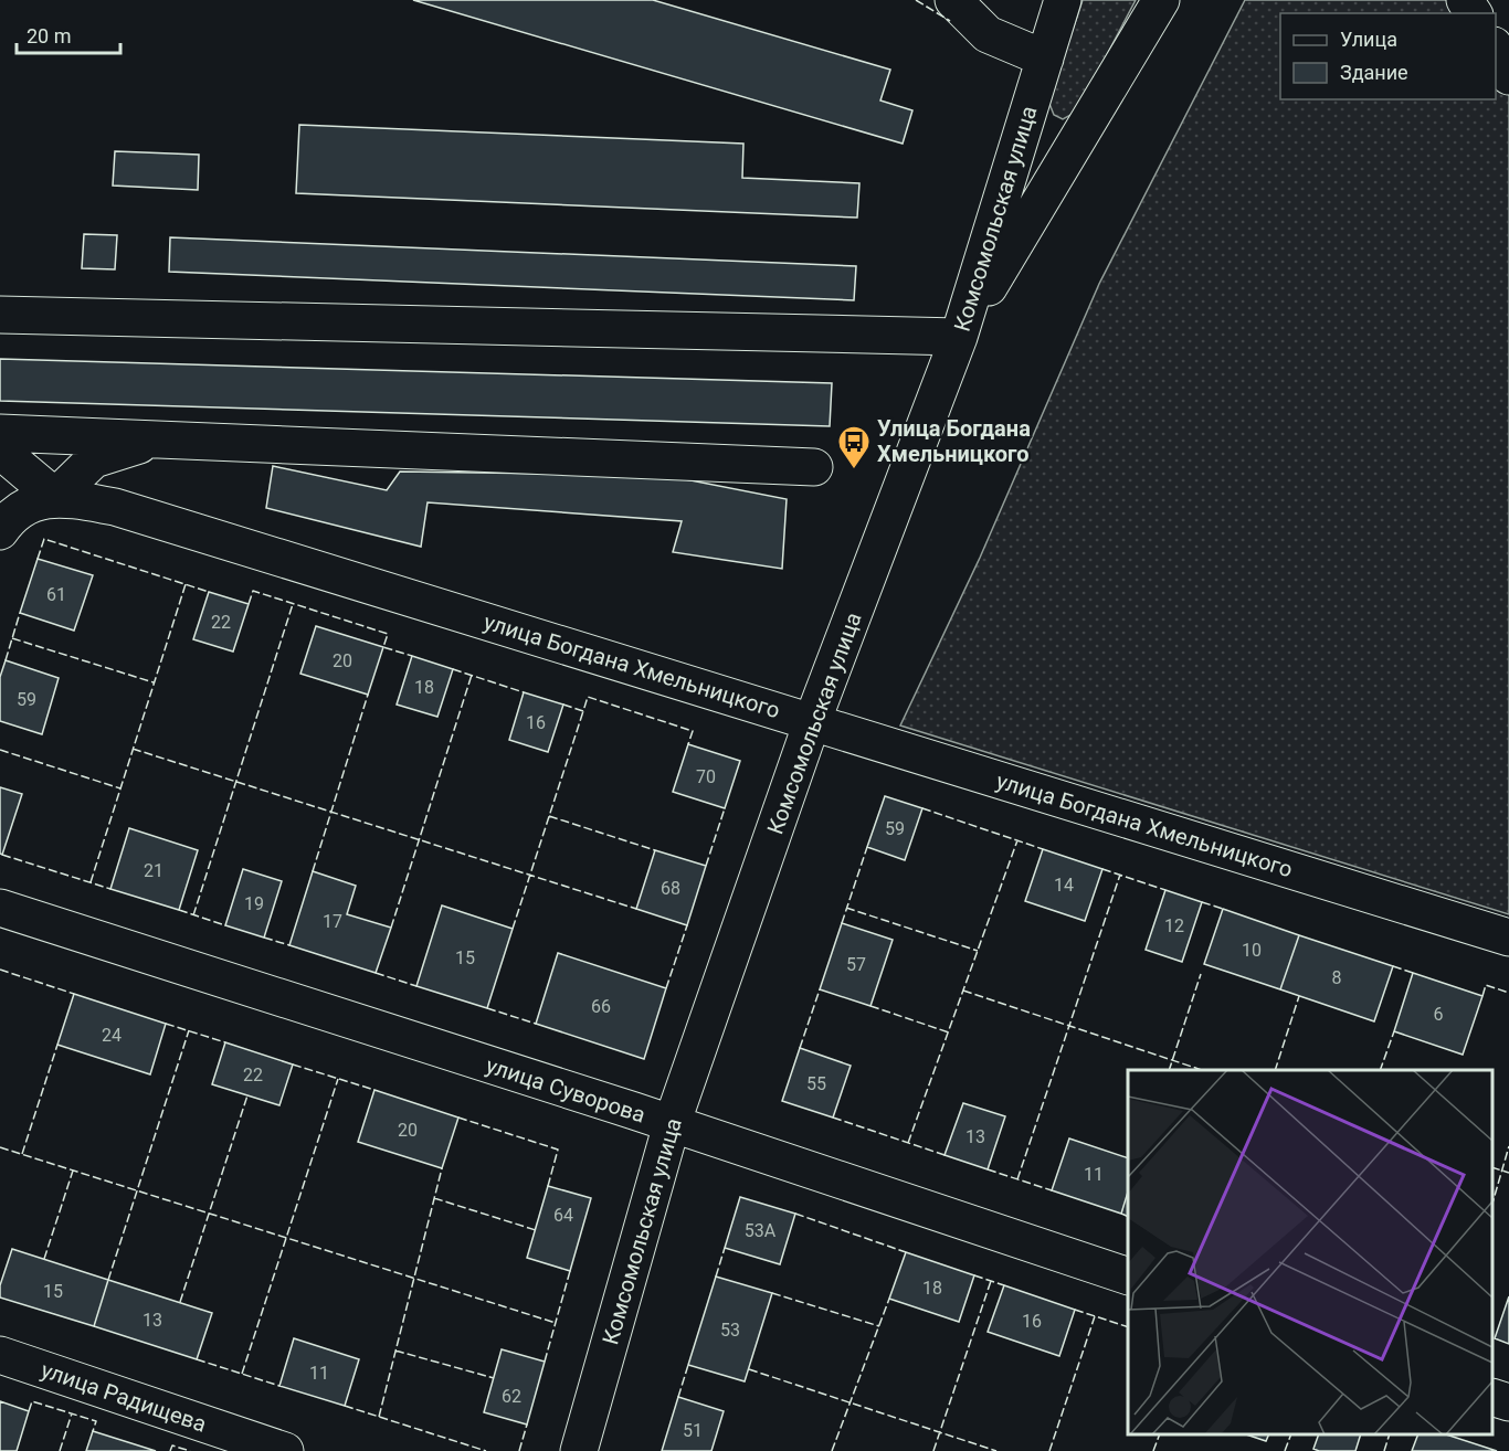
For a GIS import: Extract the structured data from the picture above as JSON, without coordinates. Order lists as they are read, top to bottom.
{
  "streets": {
    "street": [
      "Комсомольская улица",
      "улица Богдана Хмельницкого",
      "улица Суворова",
      "улица Радищева"
    ]
  },
  "crossings": [
    ["Комсомольская улица", "улица Богдана Хмельницкого"],
    ["Комсомольская улица", "улица Суворова"]
  ],
  "places": {
    "bus stop": ["Улица Богдана Хмельницкого"]
  },
  "house_numbers": [
    "61",
    "22",
    "20",
    "18",
    "59",
    "16",
    "70",
    "59",
    "21",
    "14",
    "68",
    "19",
    "17",
    "12",
    "10",
    "15",
    "57",
    "8",
    "66",
    "6",
    "24",
    "22",
    "55",
    "20",
    "13",
    "11",
    "64",
    "53А",
    "18",
    "15",
    "13",
    "16",
    "53",
    "11",
    "62",
    "51"
  ],
  "legend": ["Улица", "Здание"],
  "scale_bar": "20 m"
}
